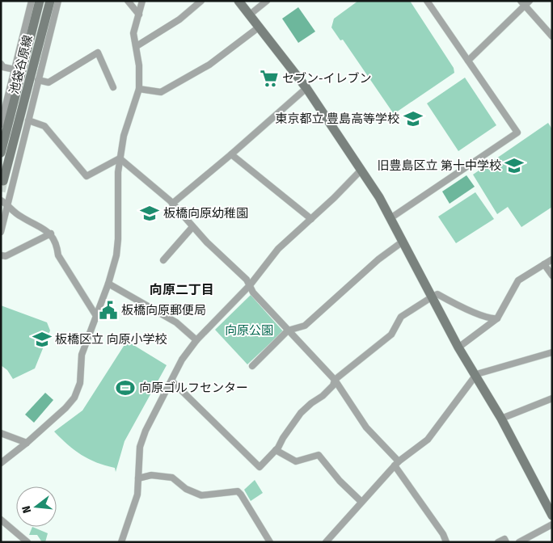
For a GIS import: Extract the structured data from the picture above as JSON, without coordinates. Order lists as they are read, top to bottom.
{
  "streets": {
    "street": ["池袋谷原線"]
  },
  "districts": ["向原二丁目"],
  "parks": ["向原公園"],
  "places": {
    "supermarket": ["セブン-イレブン"],
    "school or university": [
      "東京都立 豊島高等学校",
      "旧豊島区立 第十中学校",
      "板橋向原幼稚園",
      "板橋区立 向原小学校"
    ],
    "public building": ["板橋向原郵便局"],
    "sports": ["向原ゴルフセンター"]
  },
  "north": "left"
}
